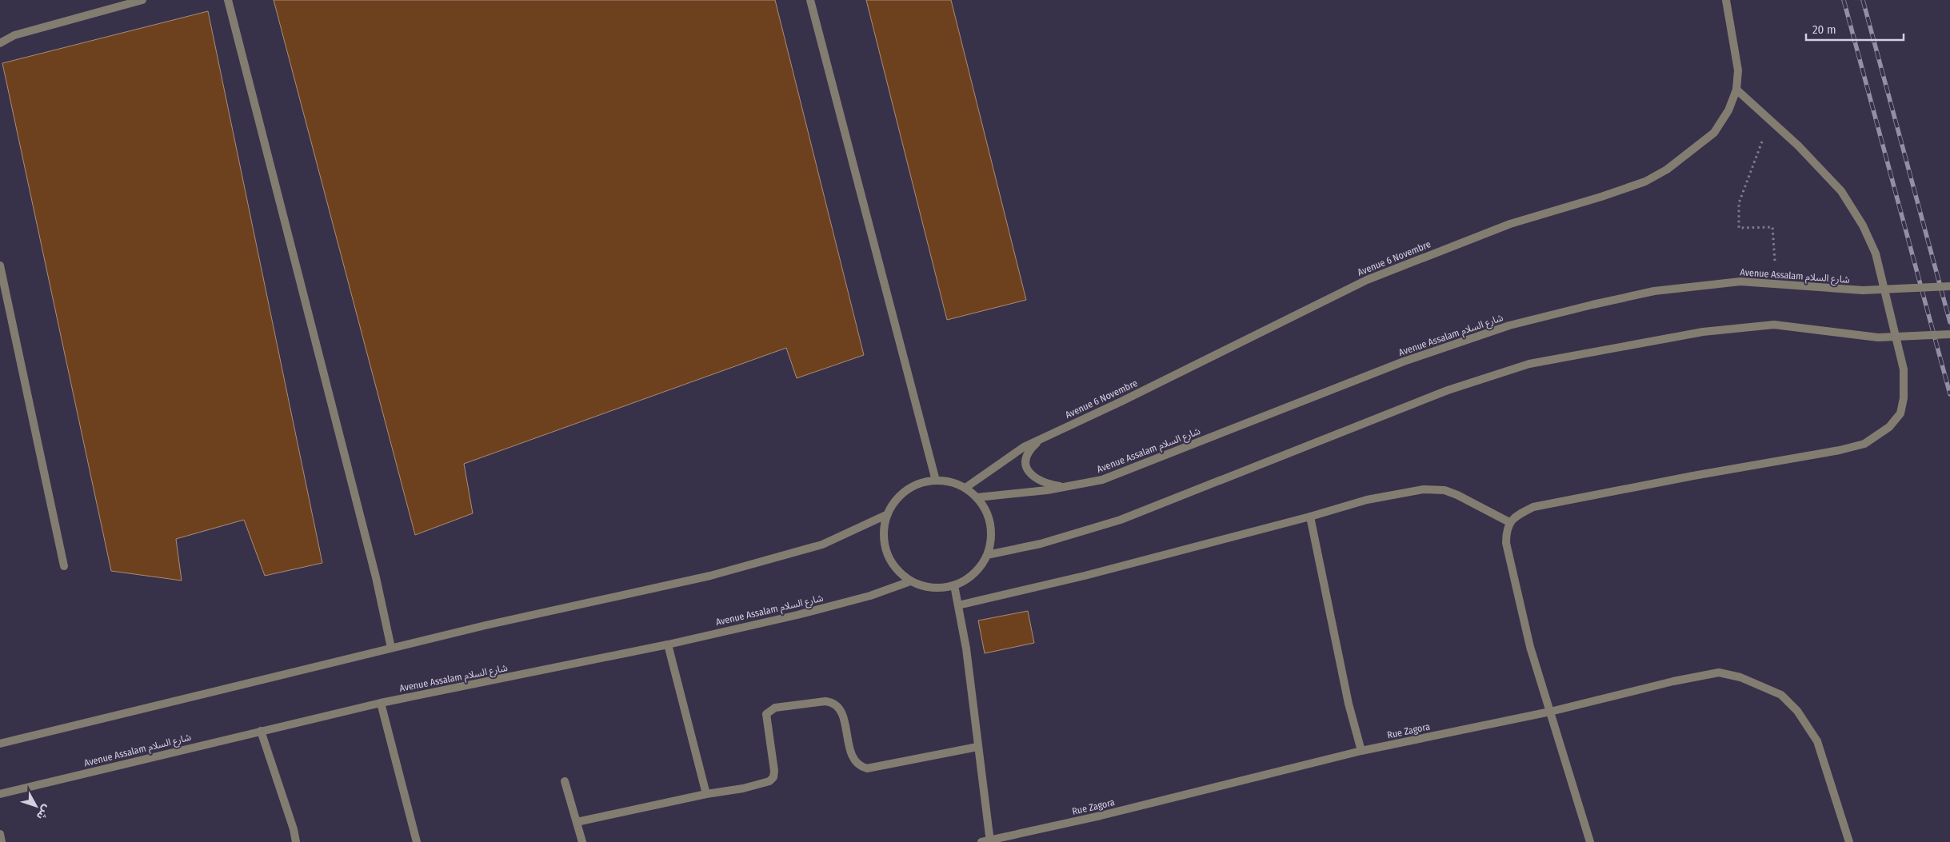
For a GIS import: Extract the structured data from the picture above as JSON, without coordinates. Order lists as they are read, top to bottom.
{
  "streets": {
    "street": ["Avenue 6 Novembre", "Avenue Assalam شارع السلام", "Rue Zagora"]
  },
  "crossings": [
    ["Avenue 6 Novembre", "Avenue Assalam شارع السلام"]
  ],
  "scale_bar": "20 m",
  "north": "bottom right"
}
